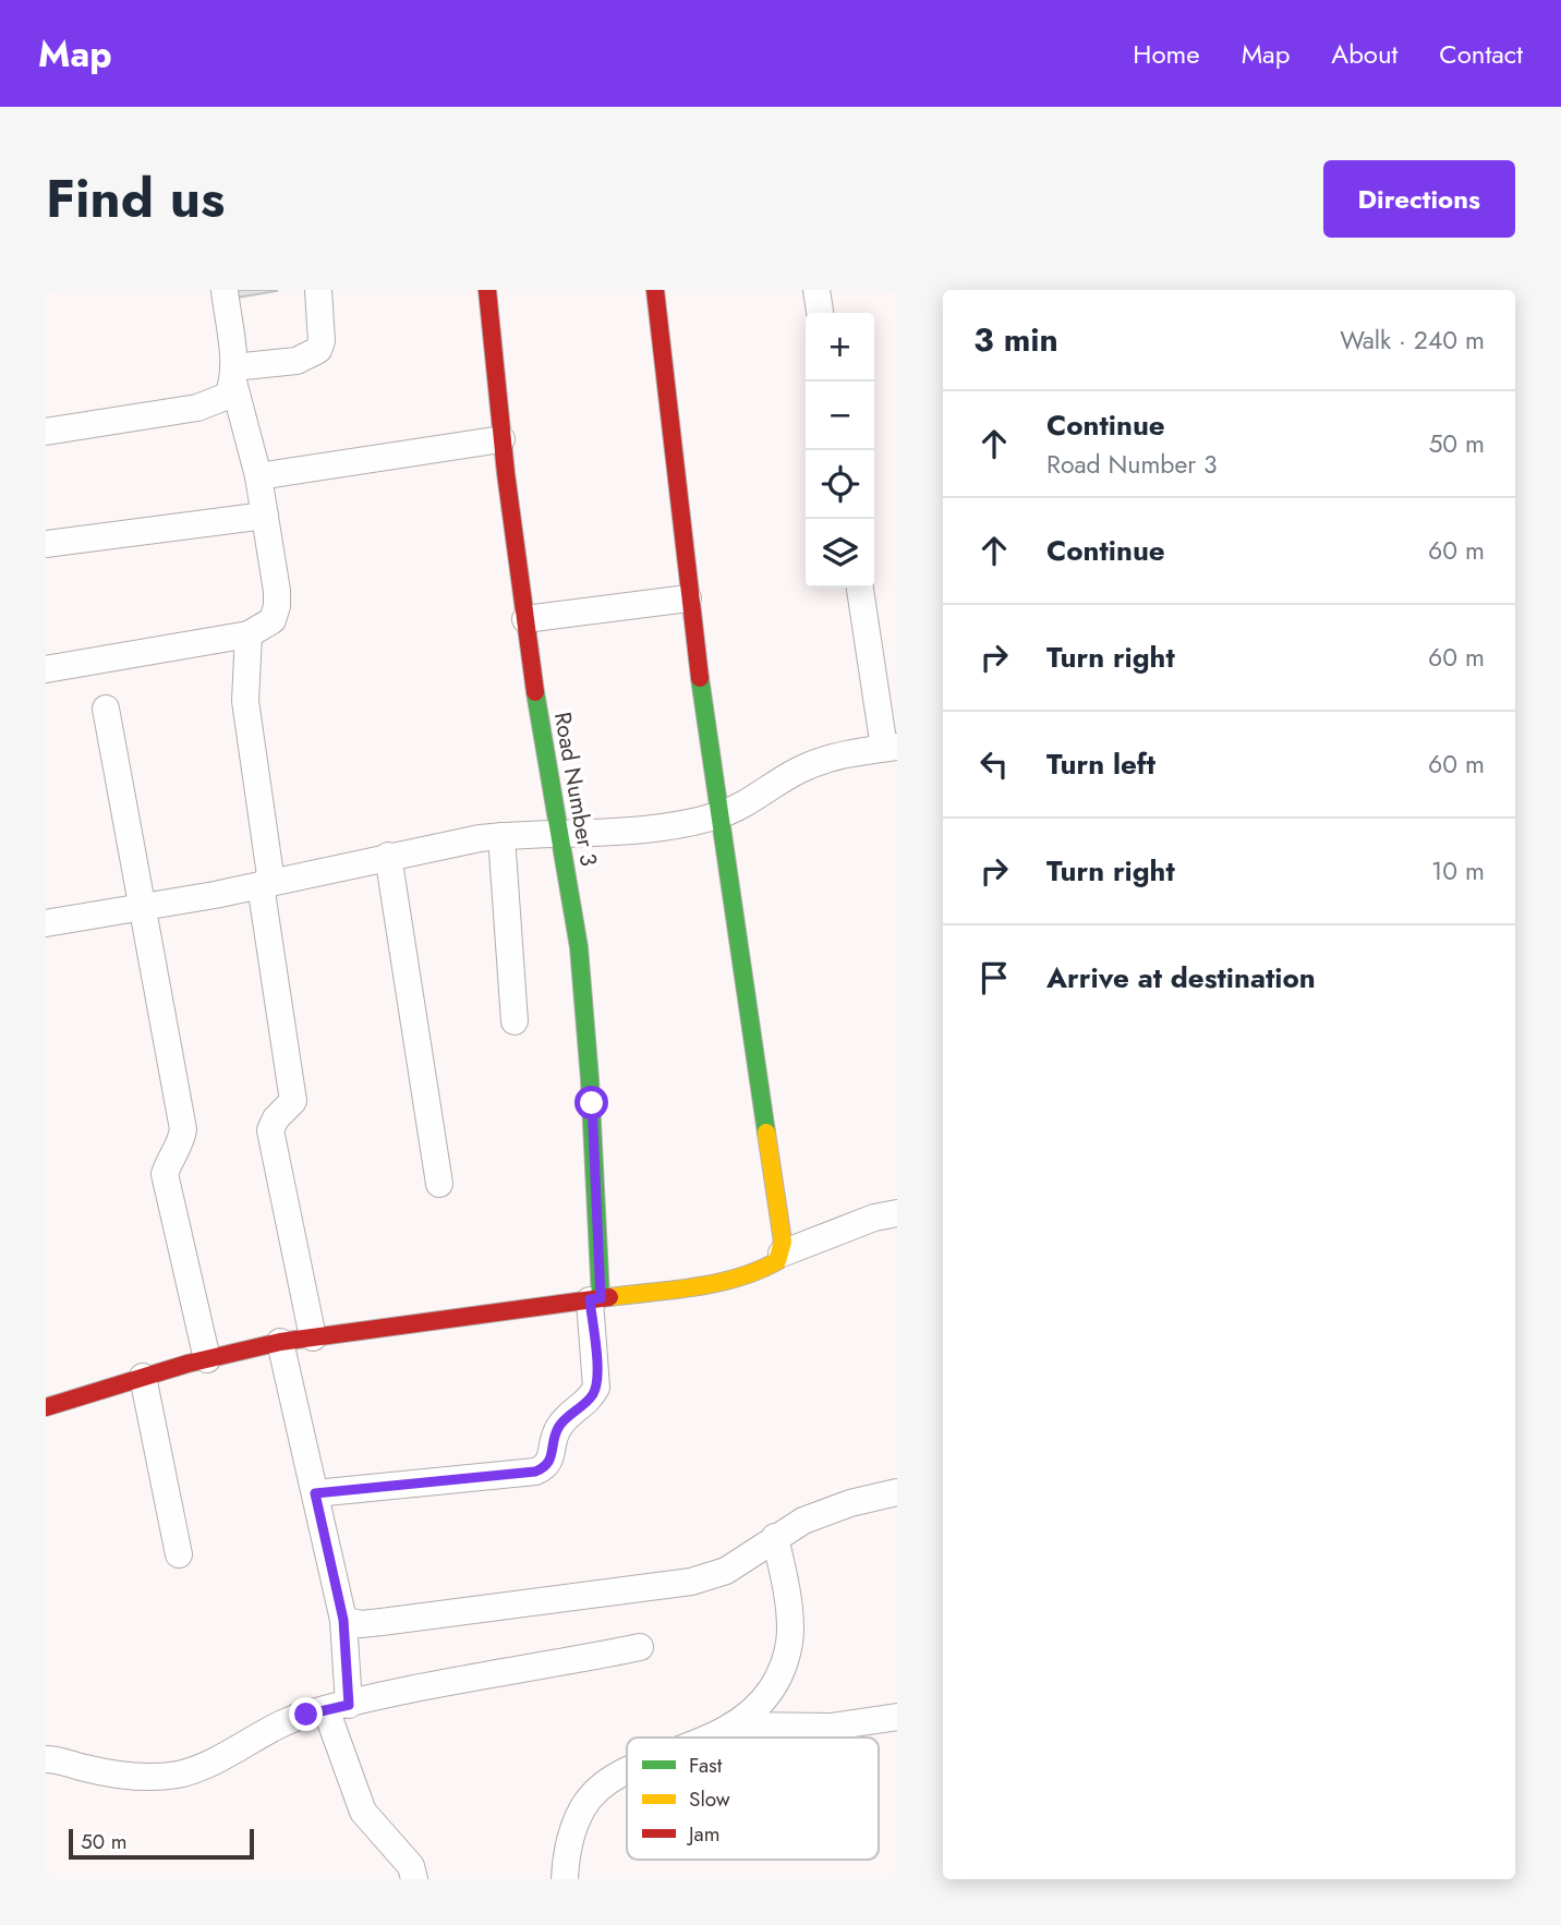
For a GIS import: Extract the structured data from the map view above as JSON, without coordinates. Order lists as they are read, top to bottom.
{
  "streets": {
    "street": ["Road Number 3"]
  },
  "legend": ["Fast", "Slow", "Jam"],
  "scale_bar": "50 m",
  "page": {
    "header": "Map",
    "nav": [
      "Home",
      "Map",
      "About",
      "Contact"
    ],
    "title": "Find us",
    "buttons": "Directions",
    "heading": ["3 min", "Walk · 240 m"],
    "map_buttons": ["+", "−"],
    "list": [
      ["Continue", "Road Number 3", "50 m"],
      ["Continue", "60 m"],
      ["Turn right", "60 m"],
      ["Turn left", "60 m"],
      ["Turn right", "10 m"],
      "Arrive at destination"
    ],
    "scale": "50 m"
  }
}
